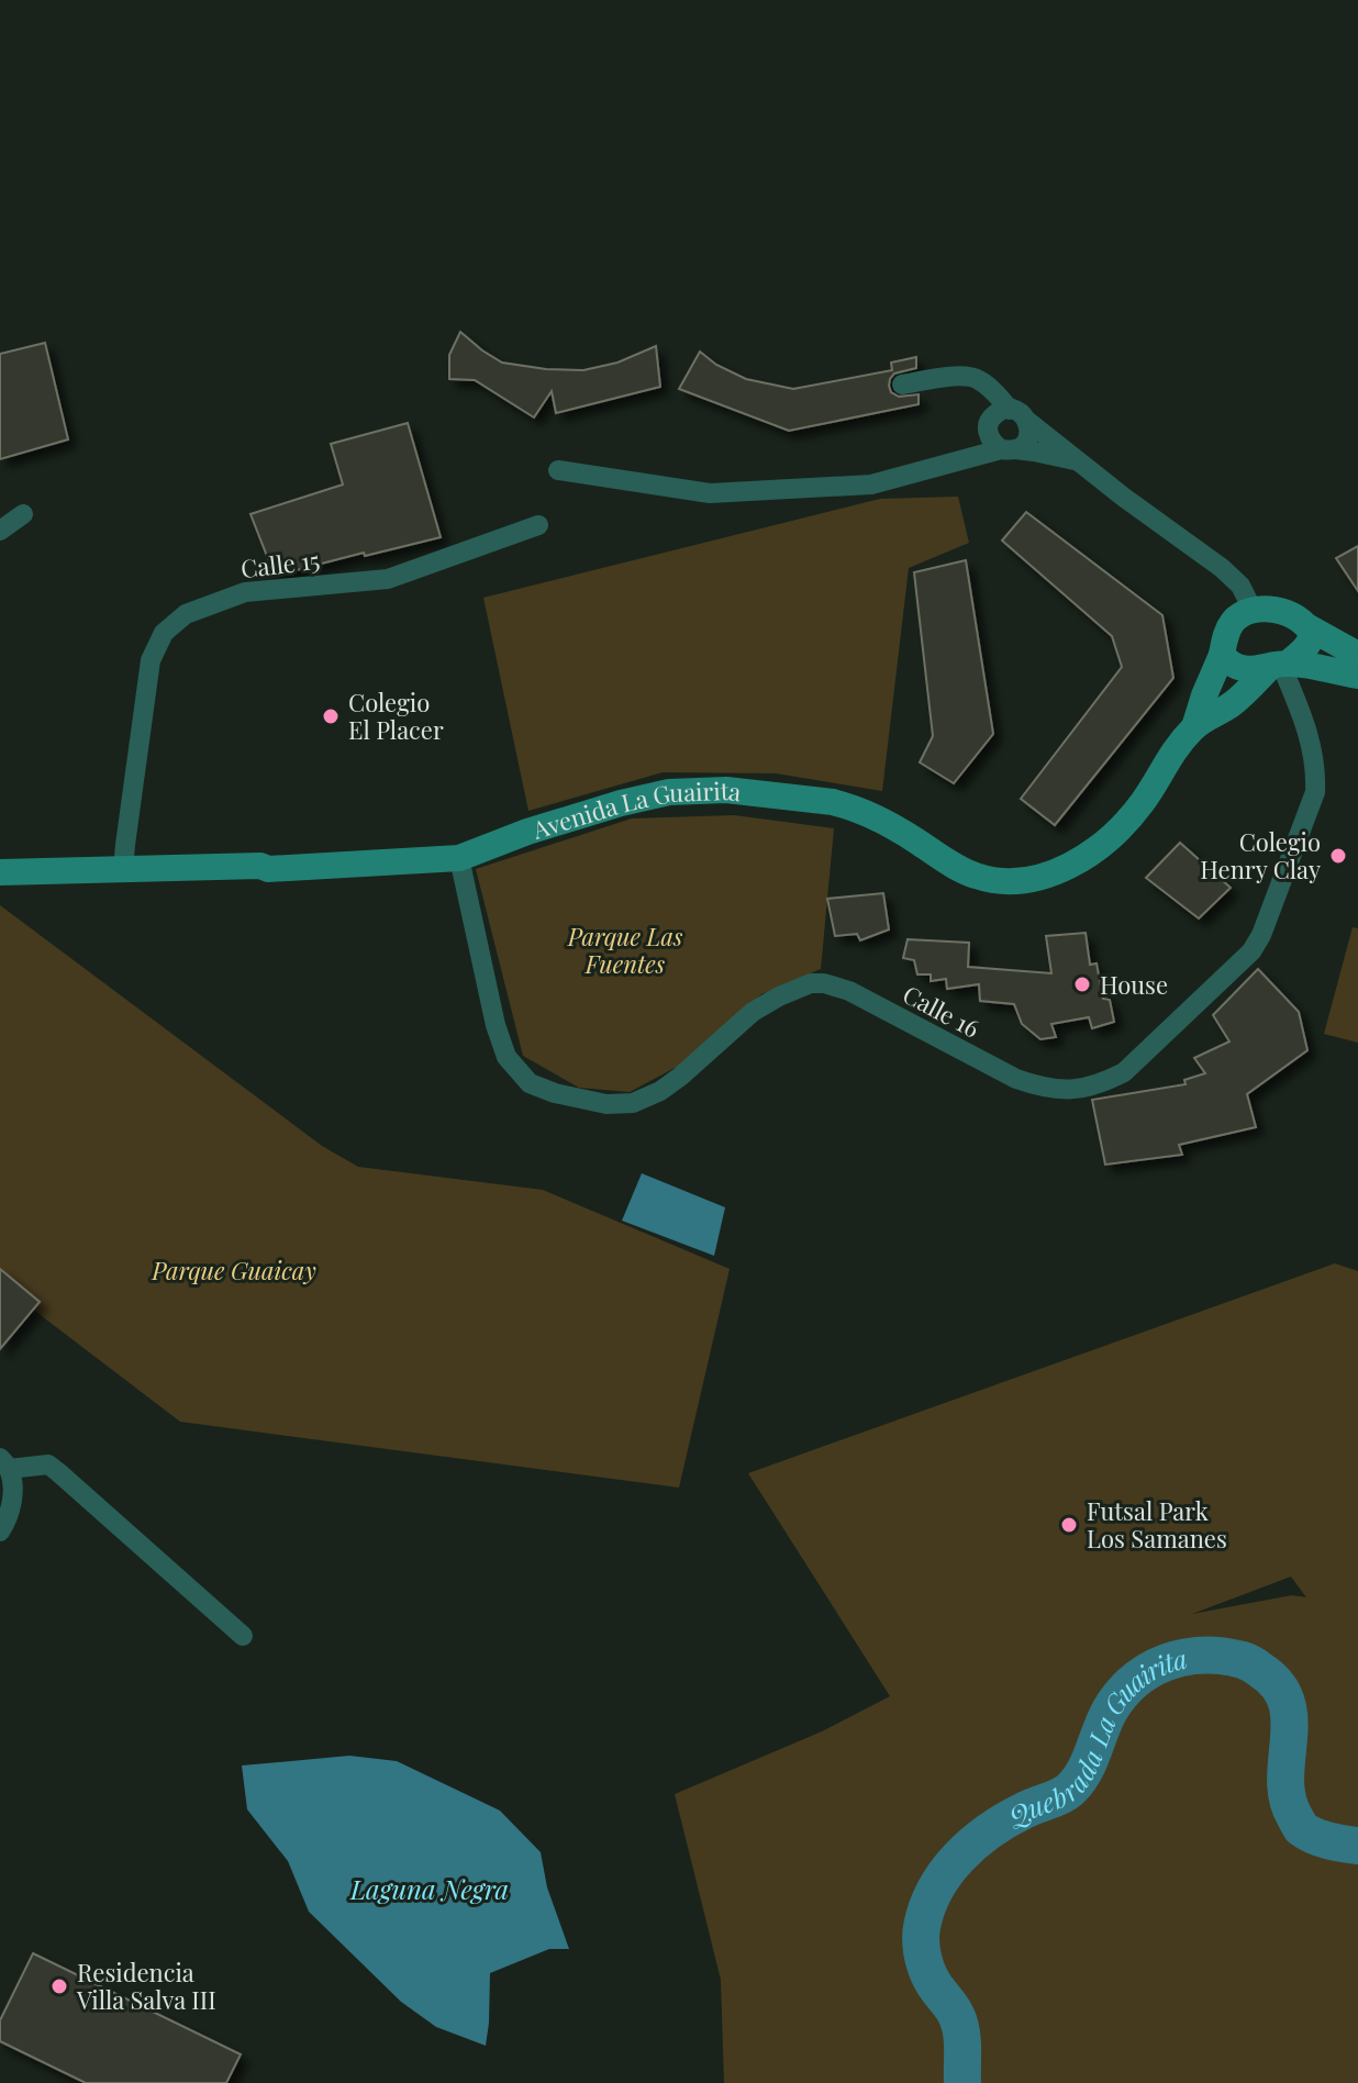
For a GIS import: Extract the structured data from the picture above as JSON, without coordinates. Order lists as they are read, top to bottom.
{
  "streets": {
    "street": ["Calle 15", "Avenida La Guairita", "Calle 16"]
  },
  "crossings": [
    ["Calle 15", "Avenida La Guairita"],
    ["Avenida La Guairita", "Calle 16"]
  ],
  "water": ["Quebrada La Guairita", "Laguna Negra"],
  "parks": ["Parque Las Fuentes", "Parque Guaicay"],
  "places": [
    "Colegio El Placer",
    "Colegio Henry Clay",
    "House",
    "Futsal Park Los Samanes",
    "Residencia Villa Salva III"
  ]
}
